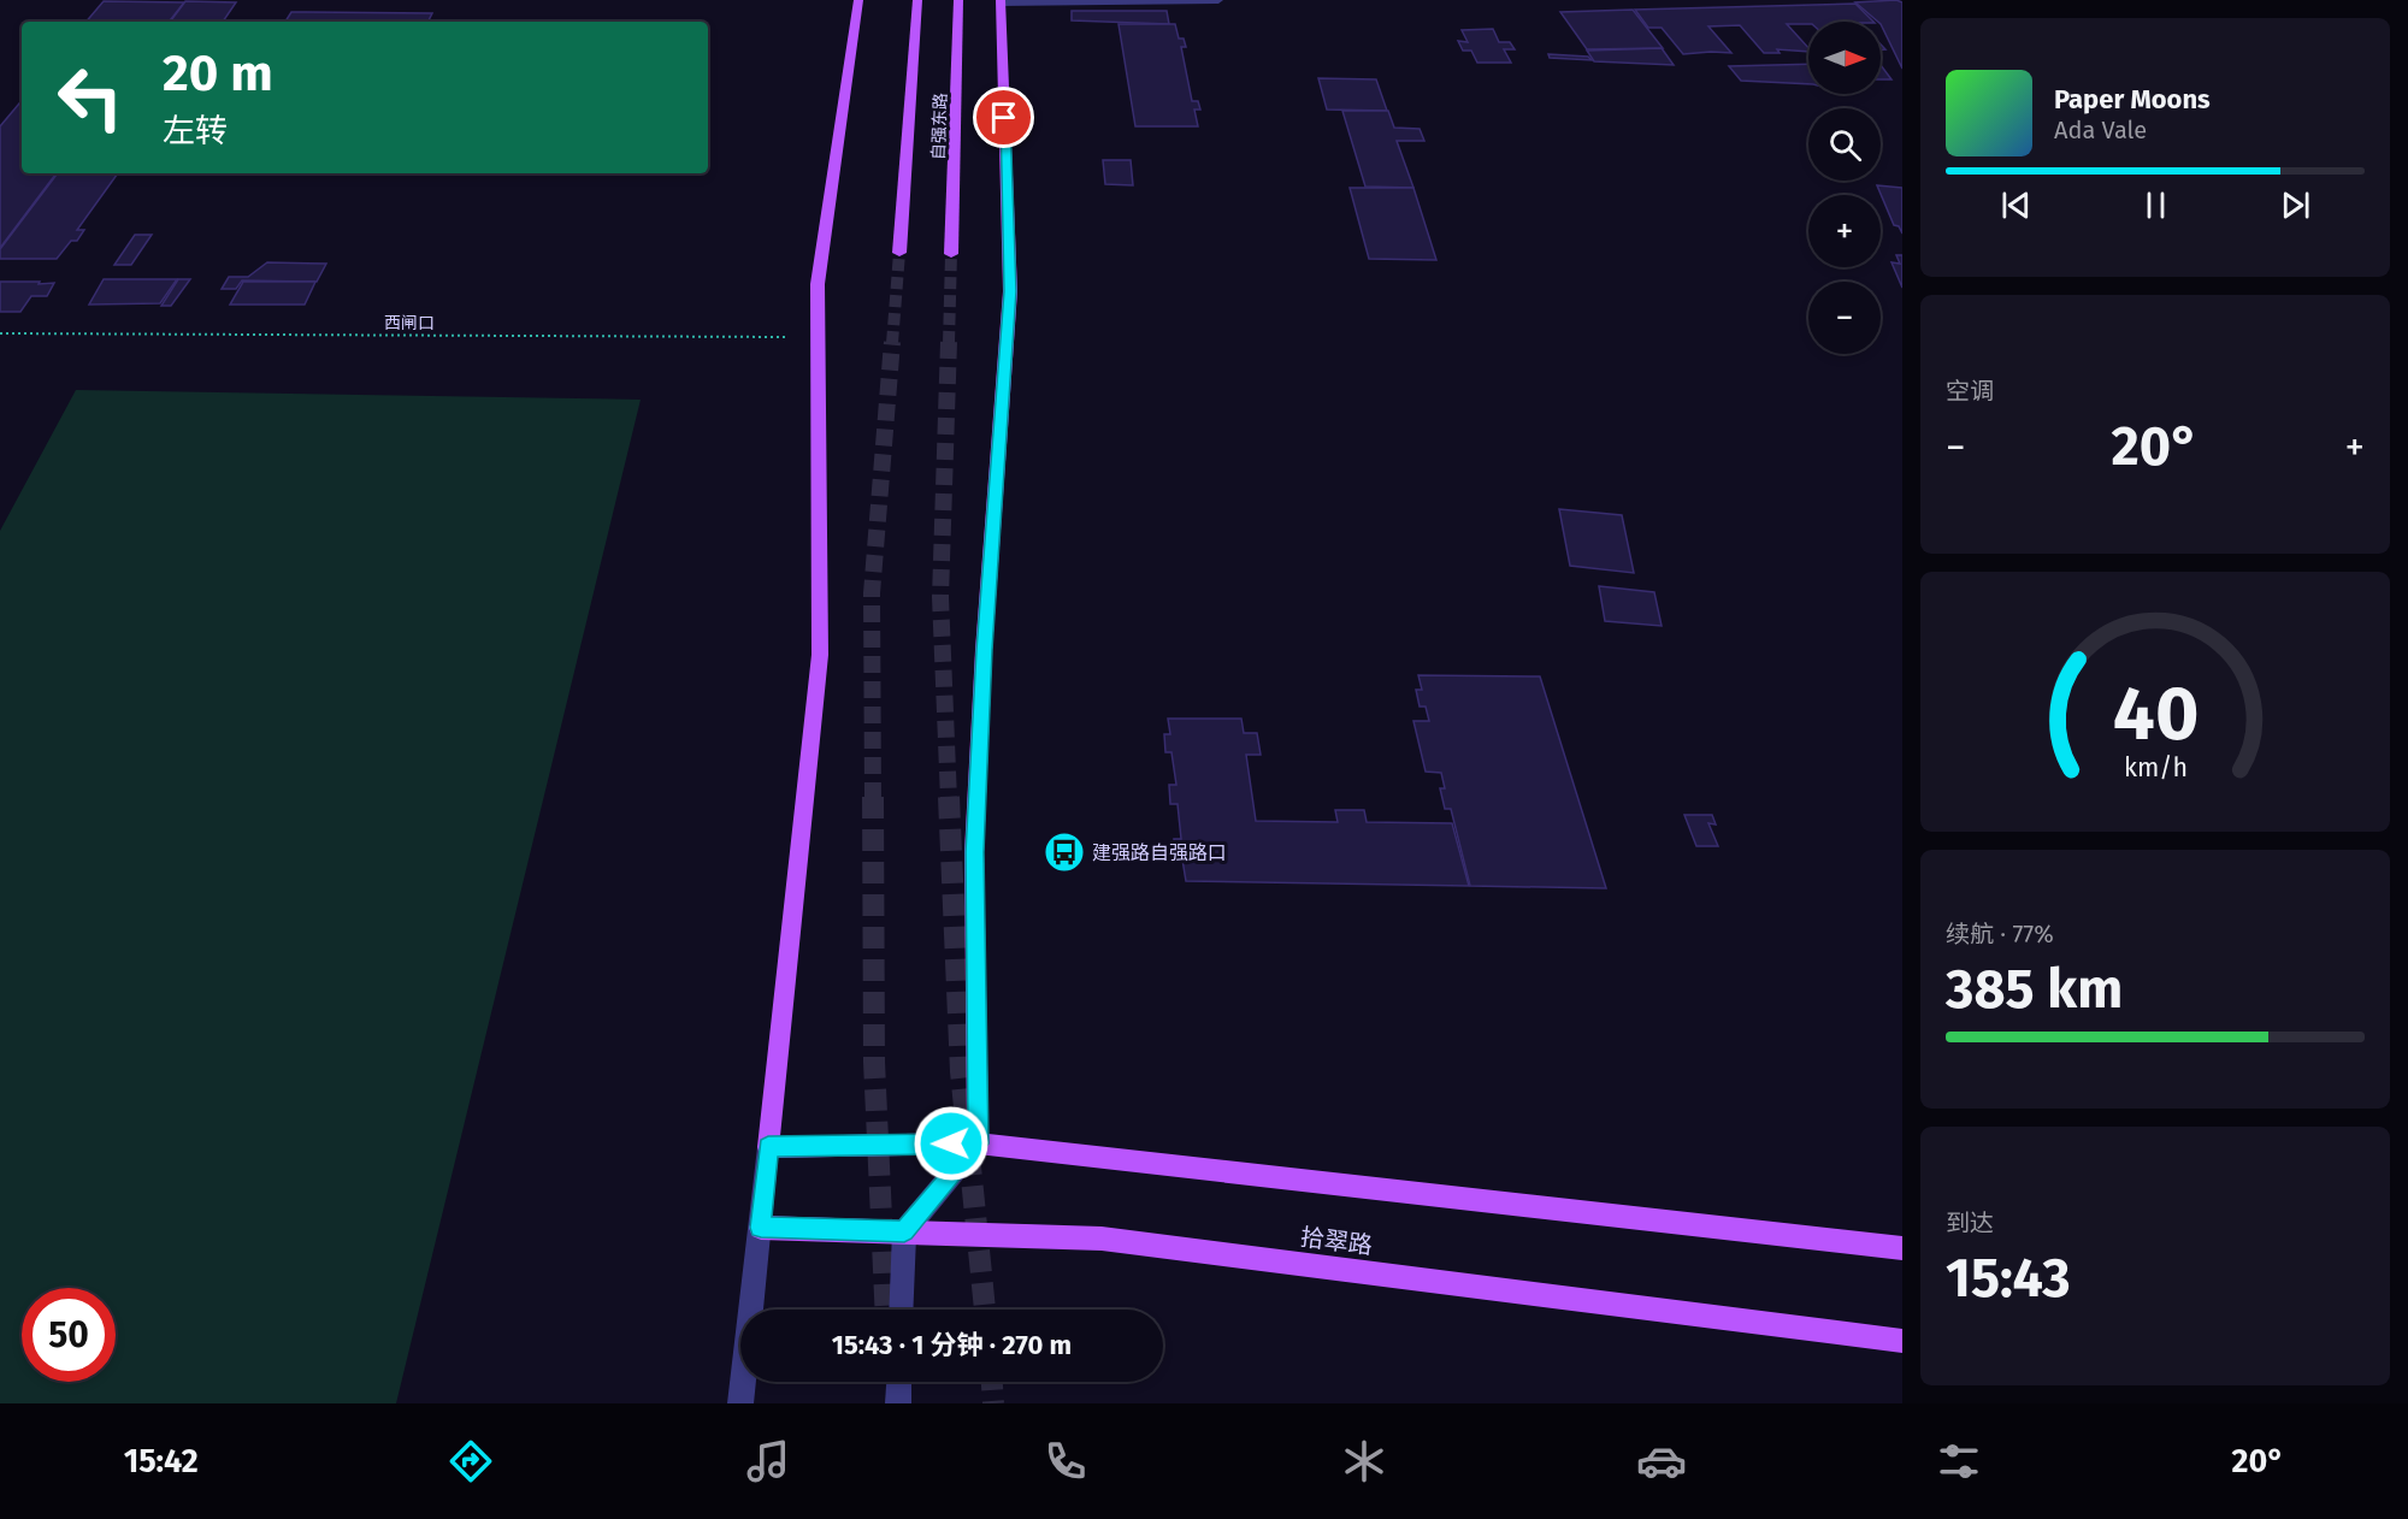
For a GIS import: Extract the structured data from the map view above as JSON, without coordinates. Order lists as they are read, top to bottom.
{
  "streets": {
    "main road": ["自强东路", "拾翠路"],
    "path": ["西闸口"]
  },
  "places": {
    "bus stop": ["建强路自强路口"]
  },
  "north": "right",
  "page": {
    "map_buttons": ["+", "−"],
    "turn": ["20 m", "左转"],
    "song": ["Paper Moons", "Ada Vale"],
    "tile": [
      "空调",
      ["续航 · 77%", "385 km"],
      ["到达", "15:43"]
    ],
    "heat": ["−", "20°", "+"],
    "limit": "50",
    "trip": "15:43 · 1 分钟 · 270 m",
    "tabs": ["15:42", "20°"],
    "gauge": ["40", "km/h"]
  }
}
